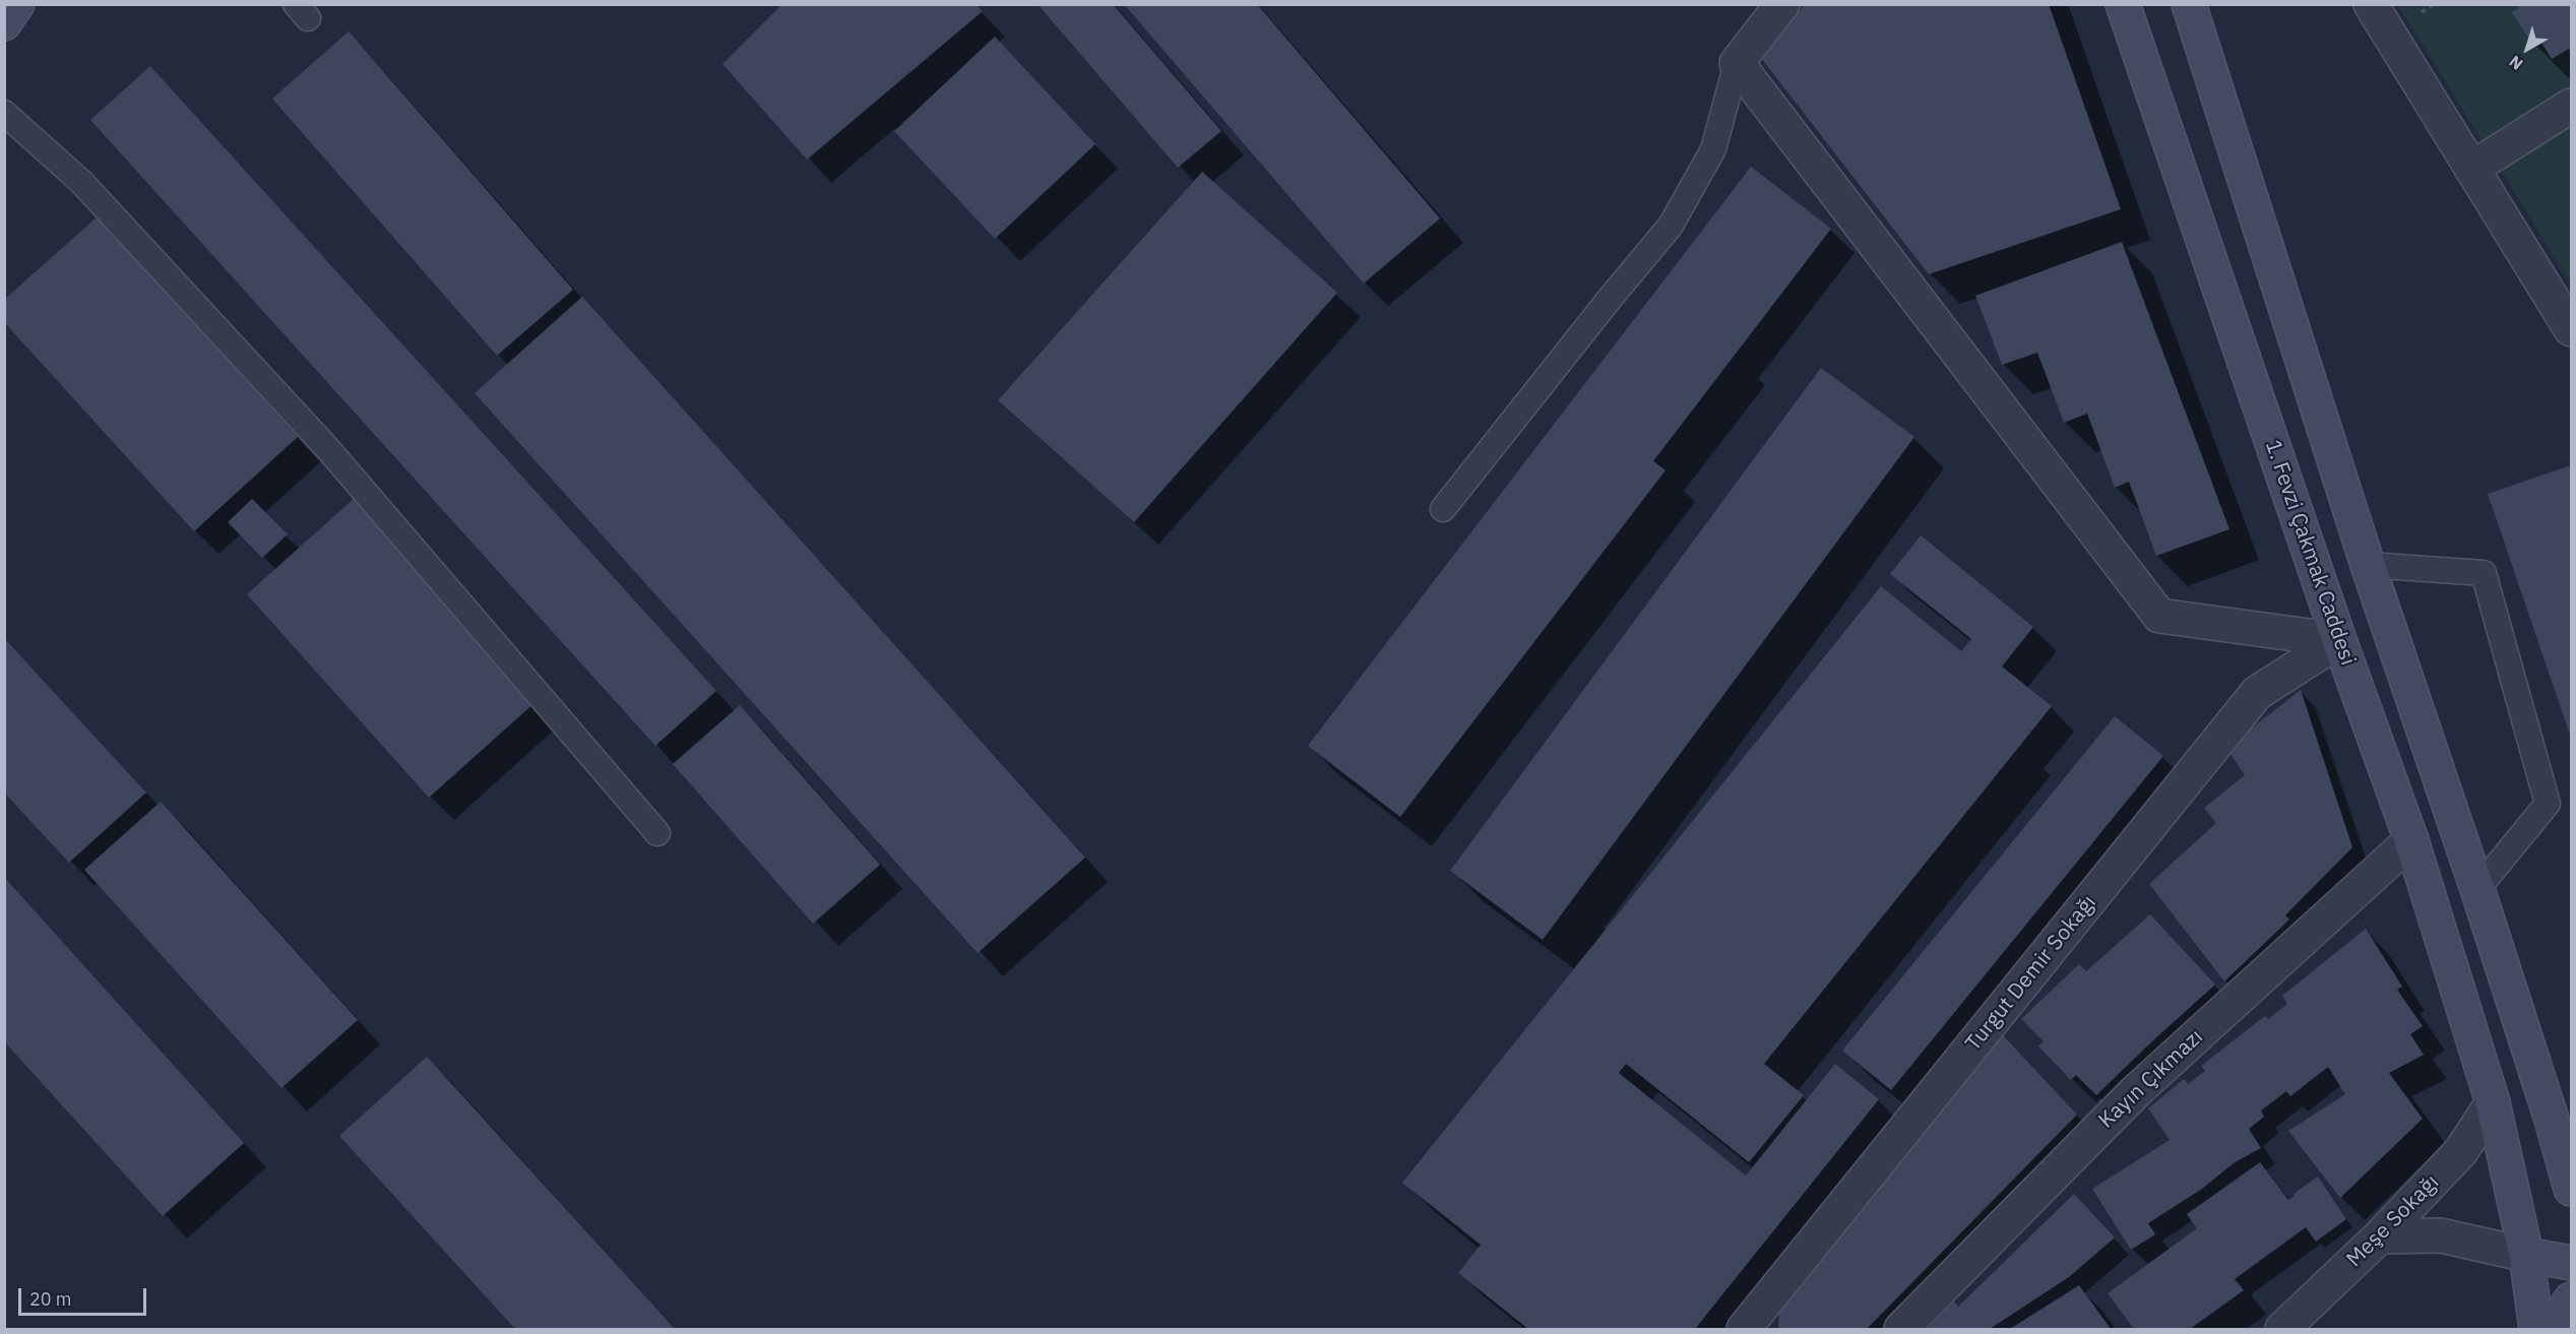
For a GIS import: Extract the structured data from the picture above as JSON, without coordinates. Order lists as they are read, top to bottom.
{
  "streets": {
    "main road": ["1. Fevzi Çakmak Caddesi"],
    "street": ["Turgut Demir Sokağı", "Kayın Çıkmazı", "Meşe Sokağı"]
  },
  "crossings": [
    ["1. Fevzi Çakmak Caddesi", "Turgut Demir Sokağı"],
    ["1. Fevzi Çakmak Caddesi", "Kayın Çıkmazı"],
    ["1. Fevzi Çakmak Caddesi", "Meşe Sokağı"]
  ],
  "scale_bar": "20 m",
  "north": "bottom left"
}
